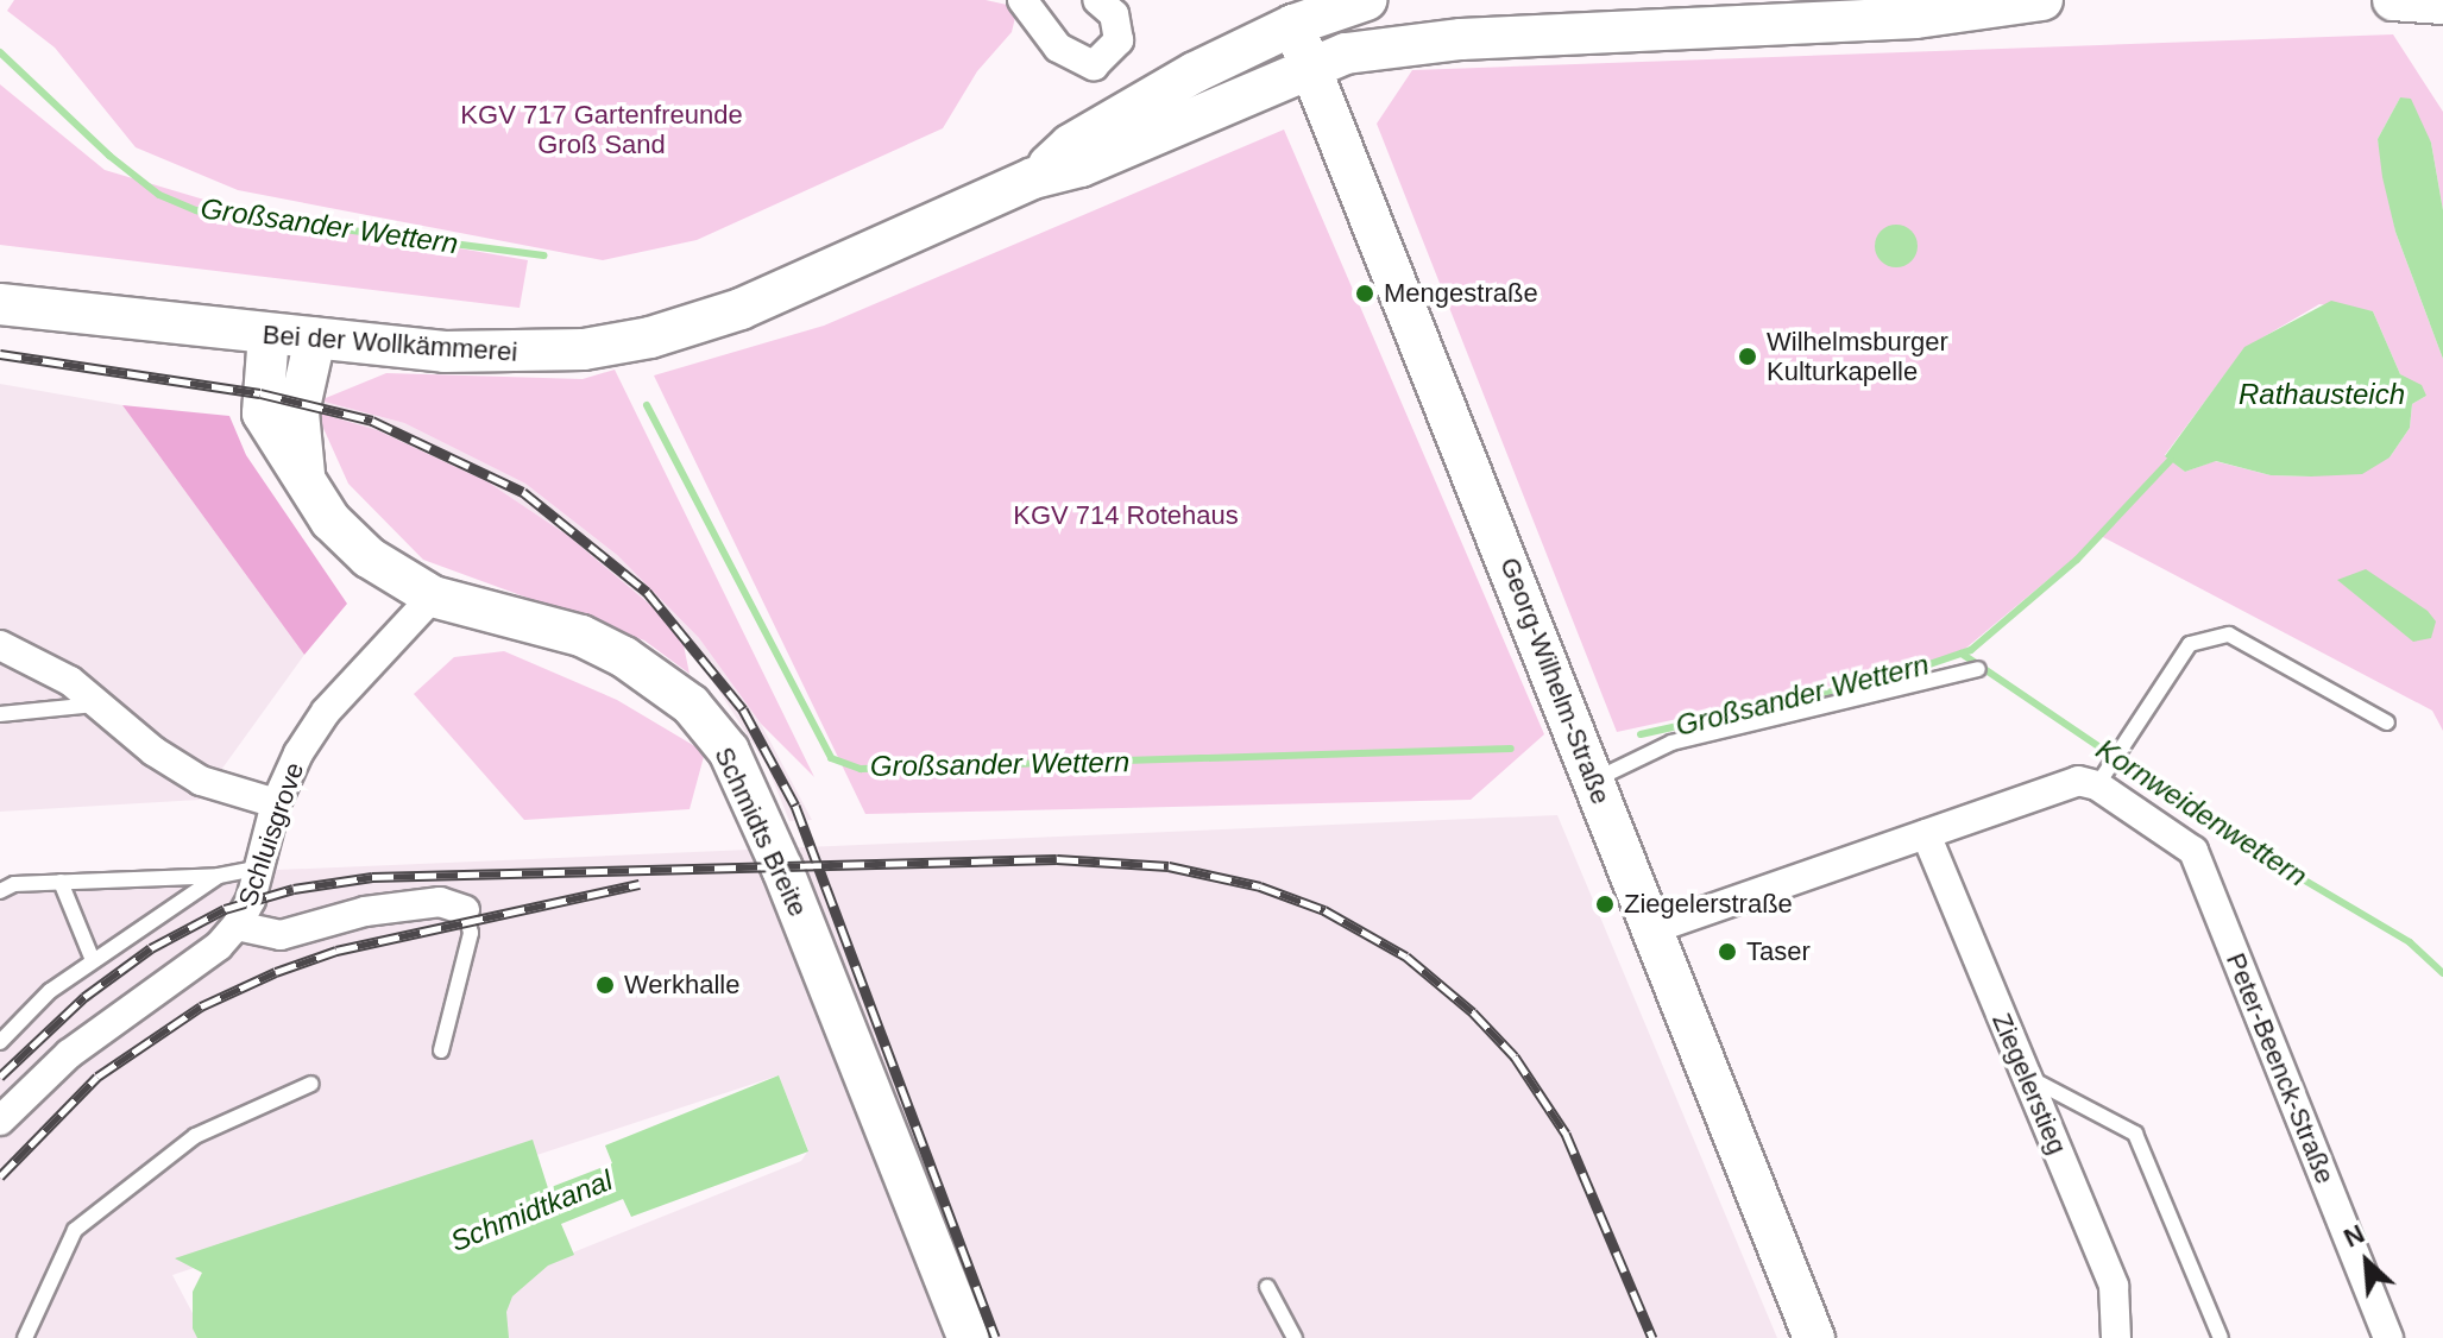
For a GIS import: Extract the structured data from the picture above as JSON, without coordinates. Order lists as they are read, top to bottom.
{
  "streets": {
    "main road": ["Bei der Wollkämmerei", "Georg-Wilhelm-Straße", "Schmidts Breite"],
    "street": ["Schluisgrove", "Peter-Beenck-Straße", "Ziegelerstieg"]
  },
  "crossings": [
    ["Bei der Wollkämmerei", "Georg-Wilhelm-Straße"],
    ["Bei der Wollkämmerei", "Schmidts Breite"],
    ["Schmidts Breite", "Schluisgrove"]
  ],
  "water": [
    "Großsander Wettern",
    "Rathausteich",
    "Kornweidenwettern",
    "Schmidtkanal"
  ],
  "parks": ["KGV 717 Gartenfreunde Groß Sand", "KGV 714 Rotehaus"],
  "places": [
    "Mengestraße",
    "Wilhelmsburger Kulturkapelle",
    "Ziegelerstraße",
    "Taser",
    "Werkhalle"
  ],
  "north": "top left"
}
